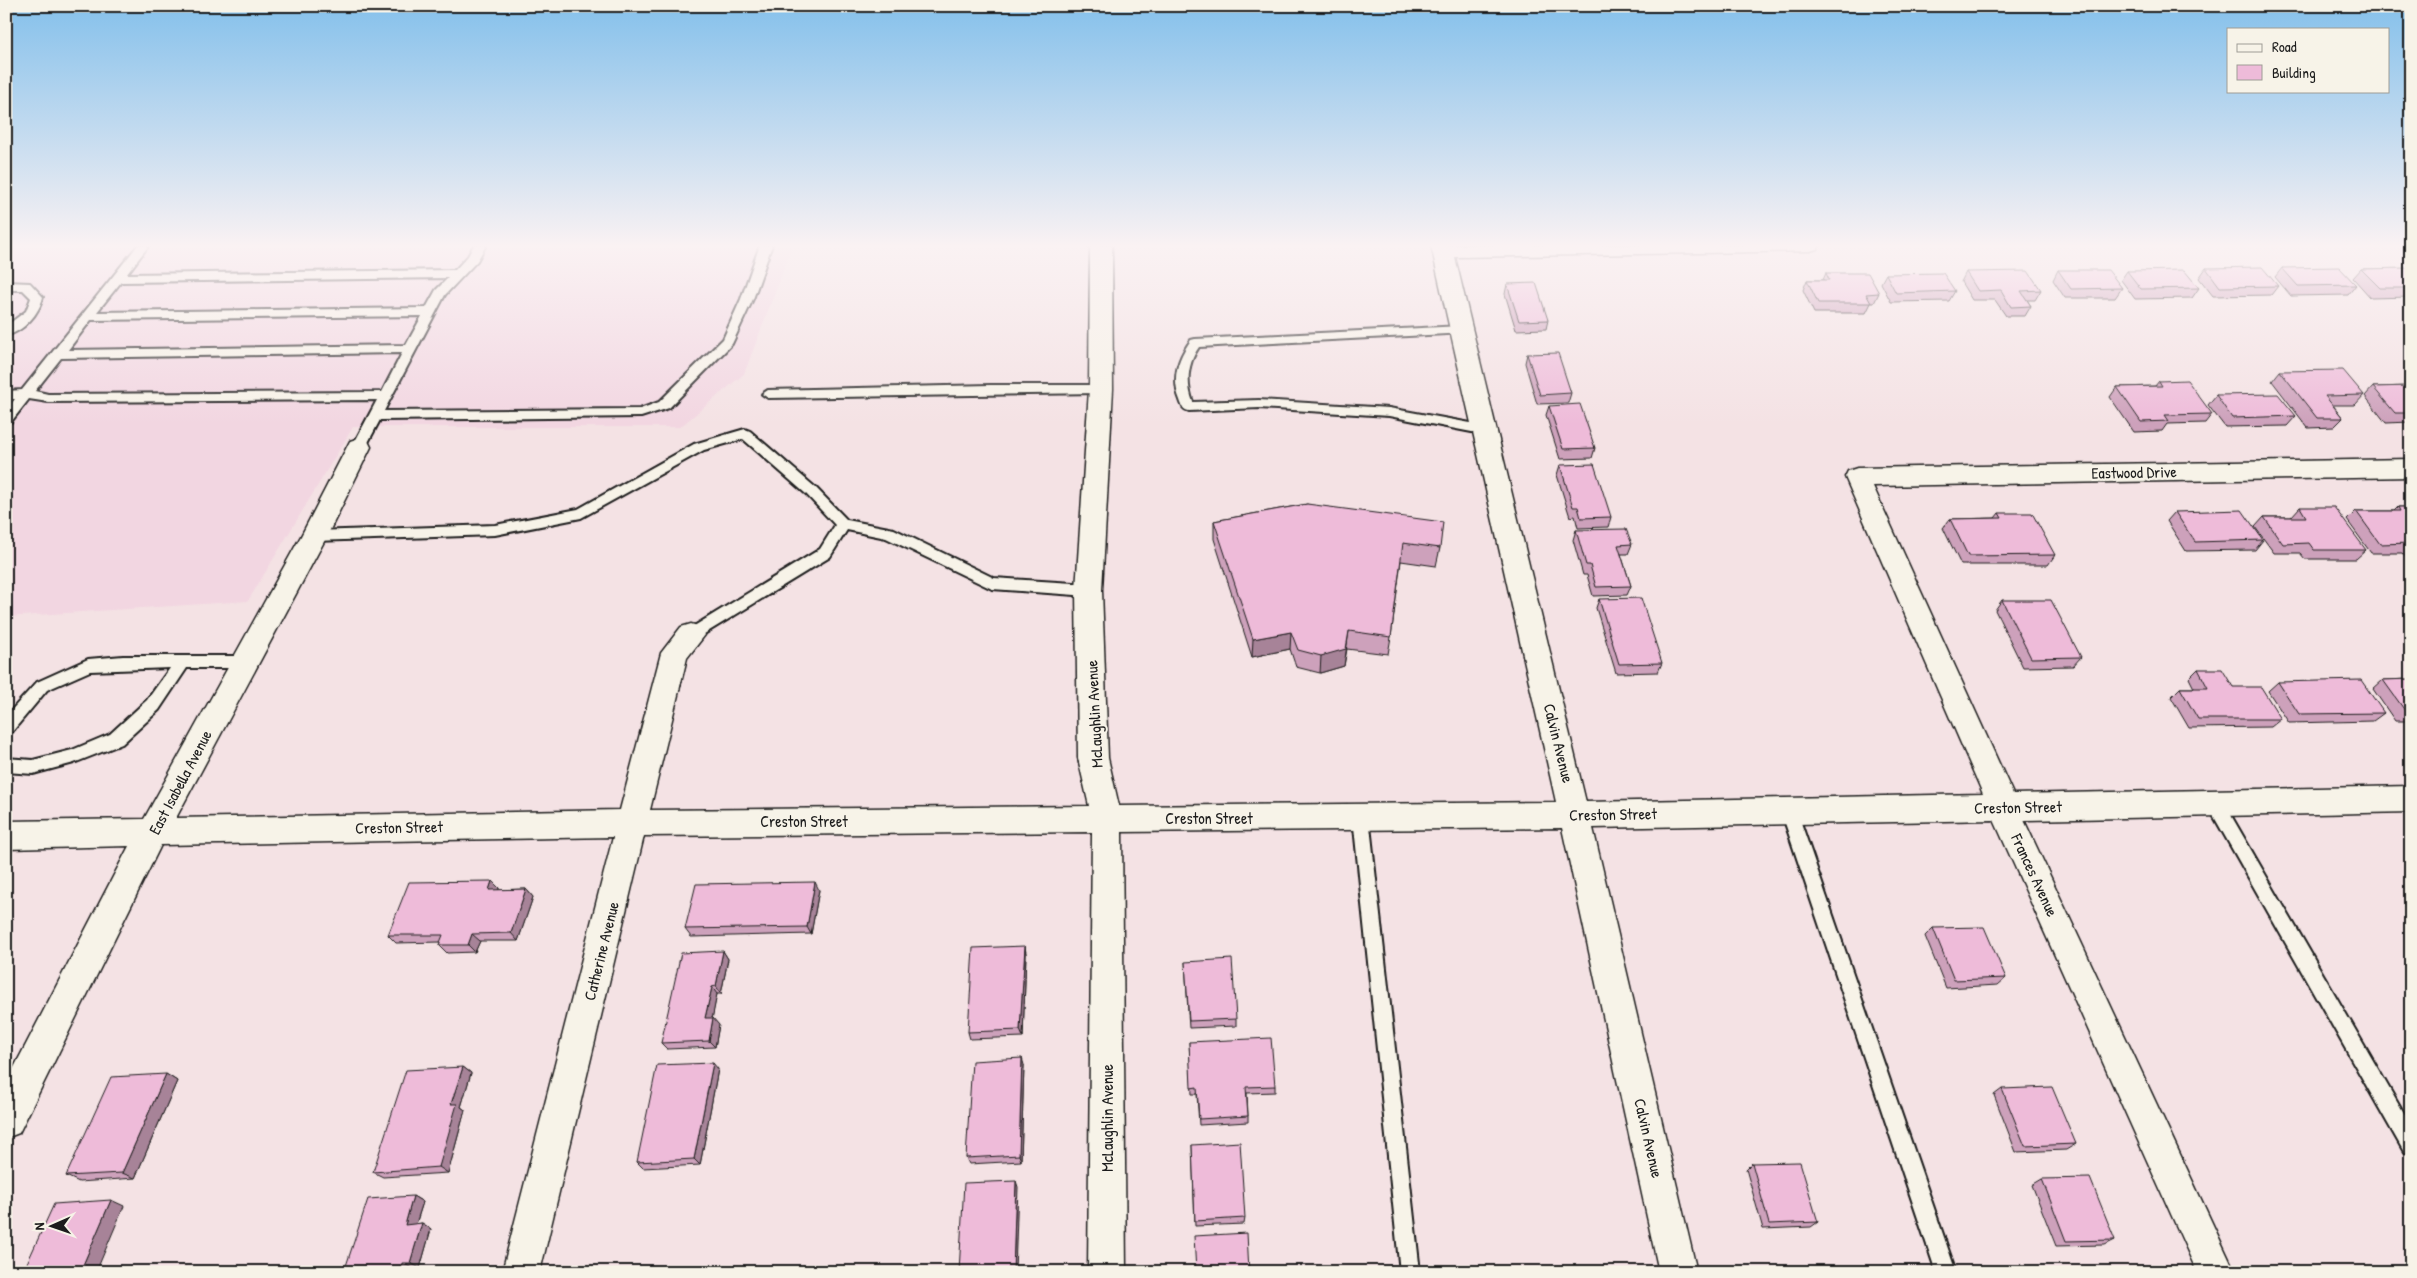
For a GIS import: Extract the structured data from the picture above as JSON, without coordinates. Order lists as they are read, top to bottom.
{
  "streets": {
    "street": [
      "Eastwood Drive",
      "McLaughlin Avenue",
      "Calvin Avenue",
      "East Isabella Avenue",
      "Creston Street",
      "Frances Avenue",
      "Catherine Avenue"
    ]
  },
  "crossings": [
    ["Eastwood Drive", "Frances Avenue"],
    ["McLaughlin Avenue", "Creston Street"],
    ["Calvin Avenue", "Creston Street"],
    ["East Isabella Avenue", "Creston Street"],
    ["Creston Street", "Frances Avenue"],
    ["Creston Street", "Catherine Avenue"]
  ],
  "legend": ["Road", "Building"],
  "north": "left"
}
